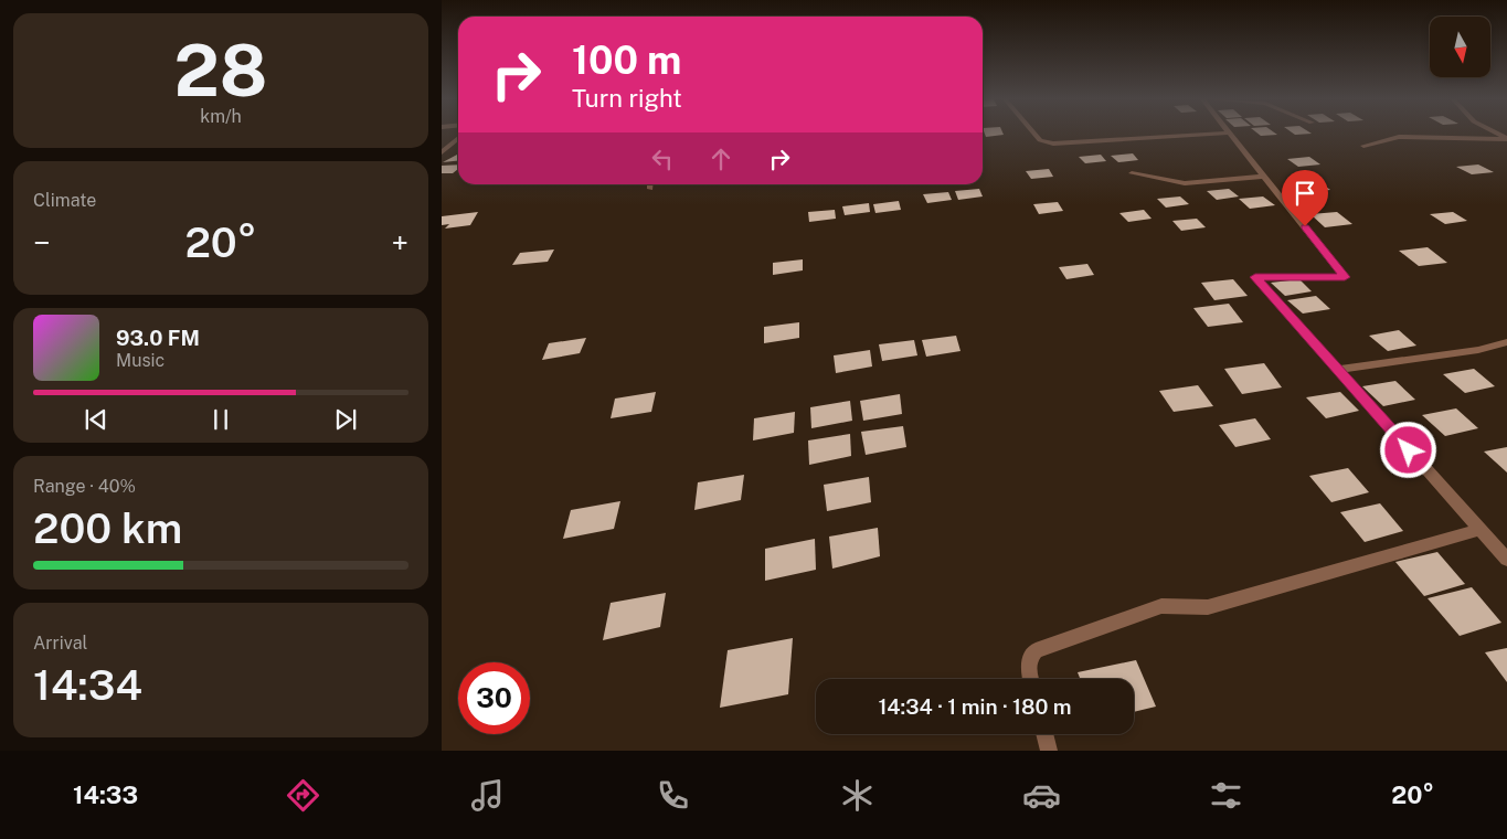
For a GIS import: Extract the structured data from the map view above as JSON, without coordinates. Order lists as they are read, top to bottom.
{
  "north": "bottom",
  "page": {
    "tile": [
      ["28", "km/h"],
      "Climate",
      ["Range · 40%", "200 km"],
      ["Arrival", "14:34"]
    ],
    "turn": ["100 m", "Turn right"],
    "heat": ["−", "20°", "+"],
    "song": ["93.0 FM", "Music"],
    "limit": "30",
    "trip": "14:34 · 1 min · 180 m",
    "tabs": ["14:33", "20°"]
  }
}
